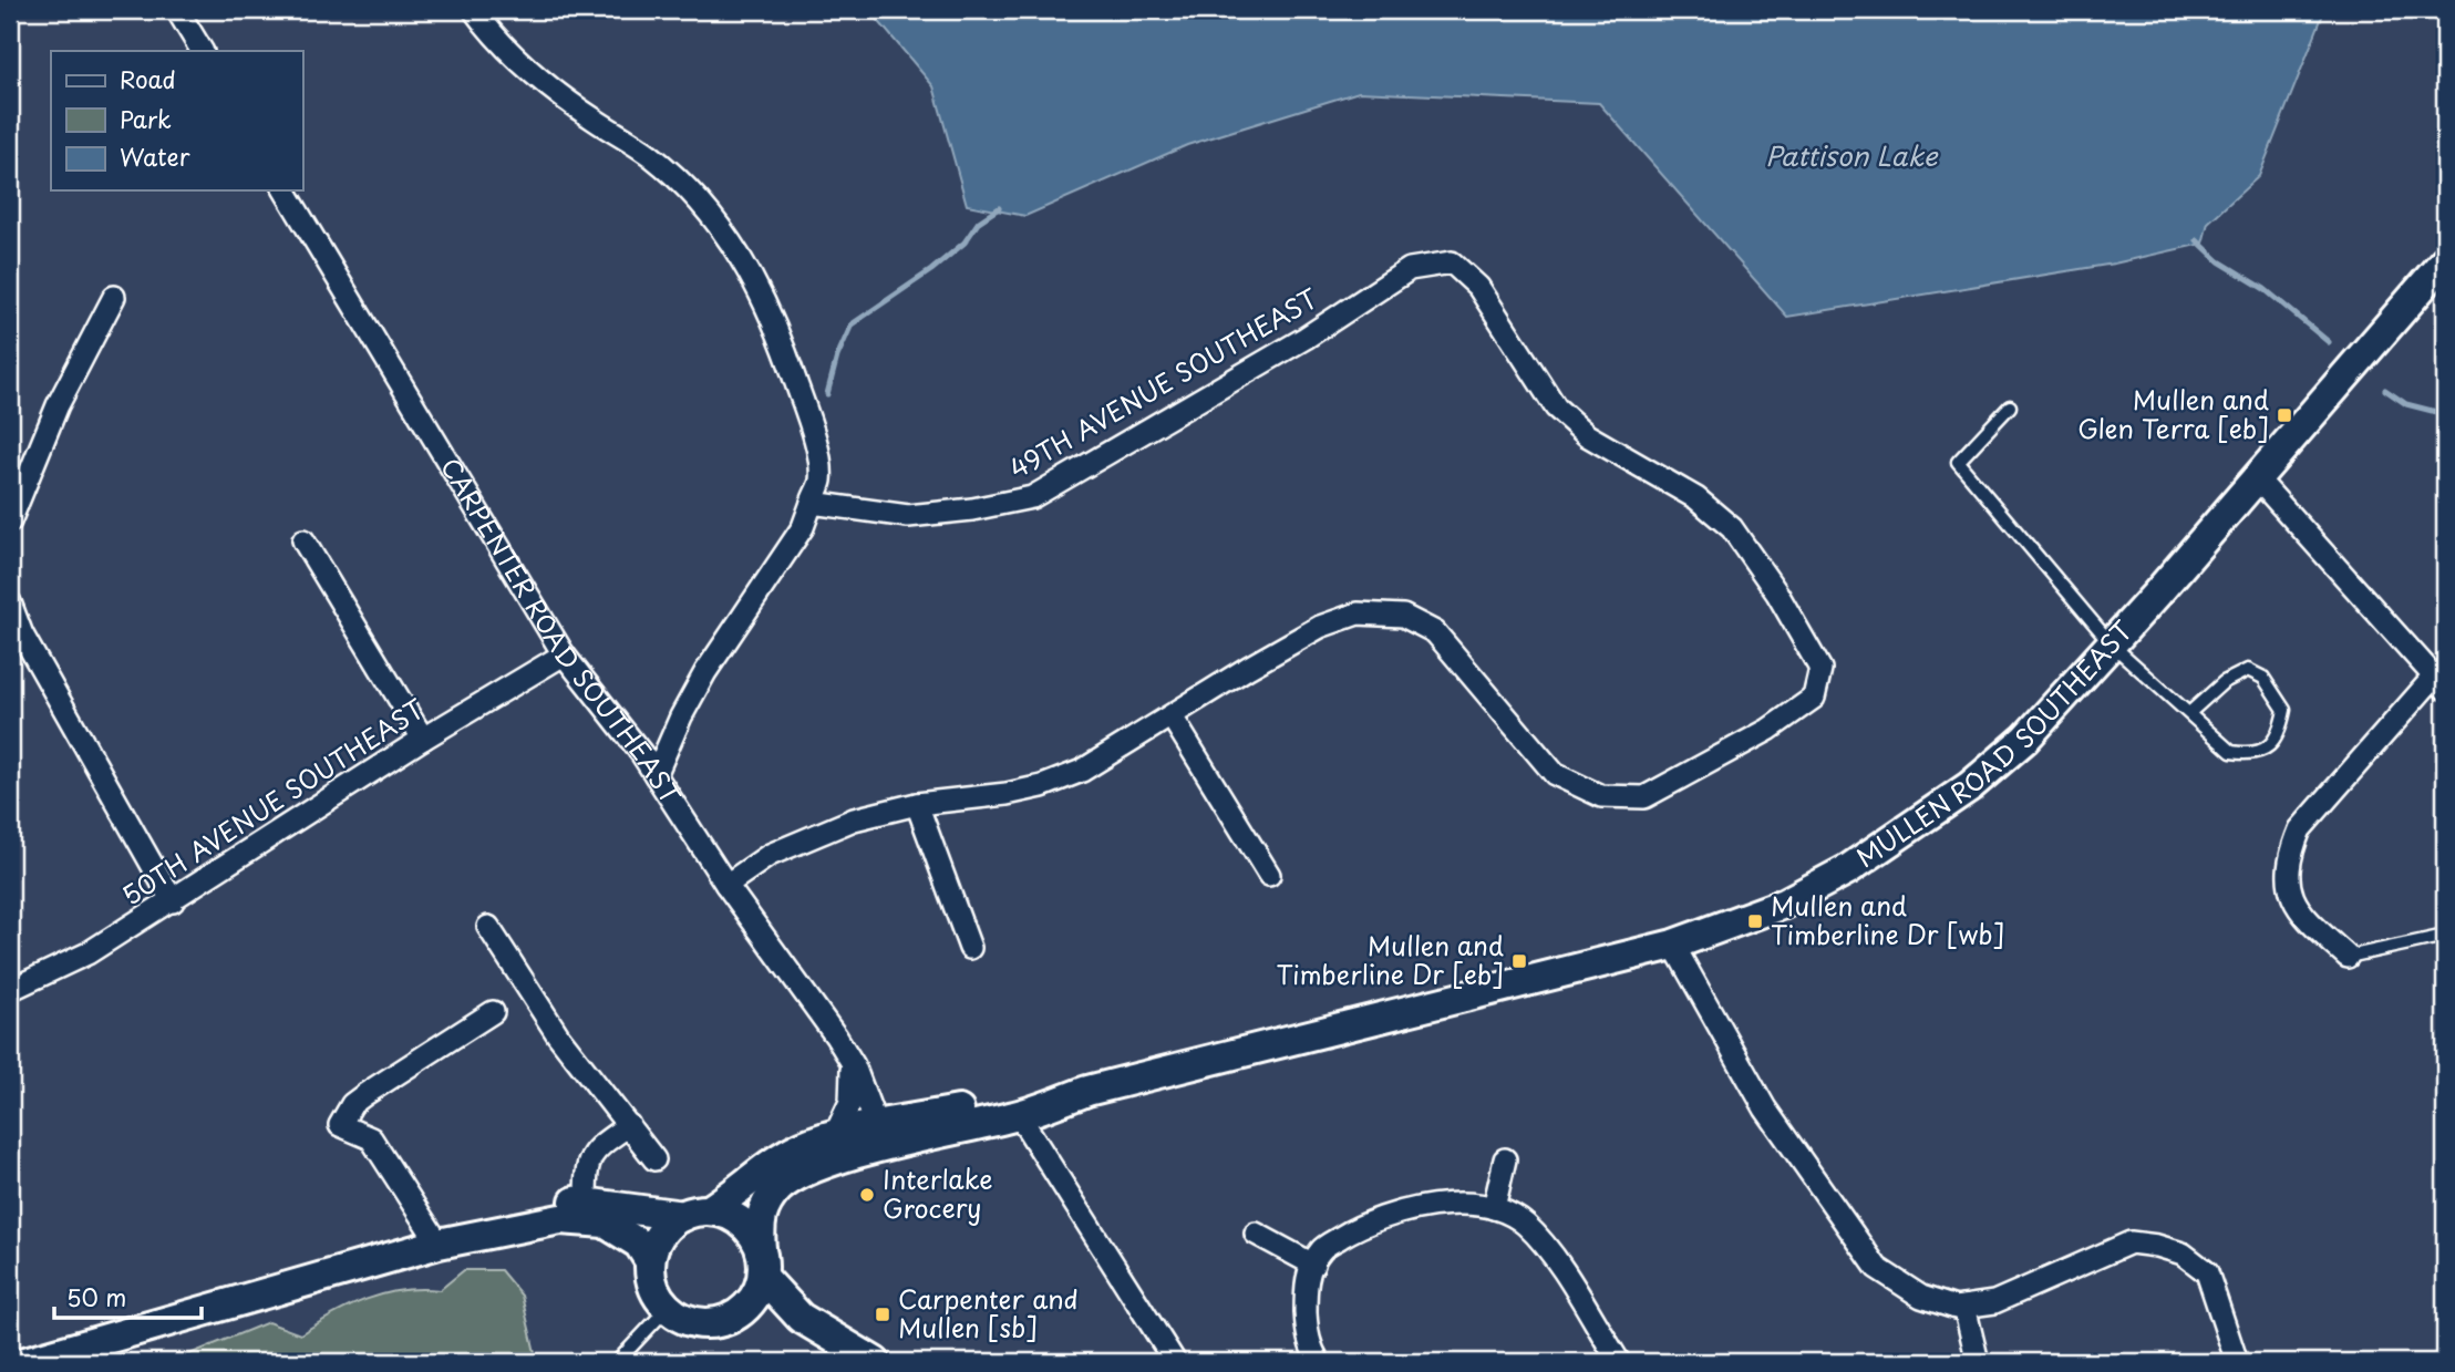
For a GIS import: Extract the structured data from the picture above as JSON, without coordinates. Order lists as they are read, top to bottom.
{
  "streets": {
    "street": [
      "49TH AVENUE SOUTHEAST",
      "CARPENTER ROAD SOUTHEAST",
      "MULLEN ROAD SOUTHEAST",
      "50TH AVENUE SOUTHEAST"
    ]
  },
  "crossings": [
    ["CARPENTER ROAD SOUTHEAST", "MULLEN ROAD SOUTHEAST"],
    ["CARPENTER ROAD SOUTHEAST", "50TH AVENUE SOUTHEAST"]
  ],
  "water": ["Pattison Lake"],
  "places": {
    "transit": [
      "Mullen and Glen Terra [eb]",
      "Mullen and Timberline Dr [wb]",
      "Mullen and Timberline Dr [eb]",
      "Carpenter and Mullen [sb]"
    ],
    "other": ["Interlake Grocery"]
  },
  "legend": ["Road", "Park", "Water"],
  "scale_bar": "50 m"
}
